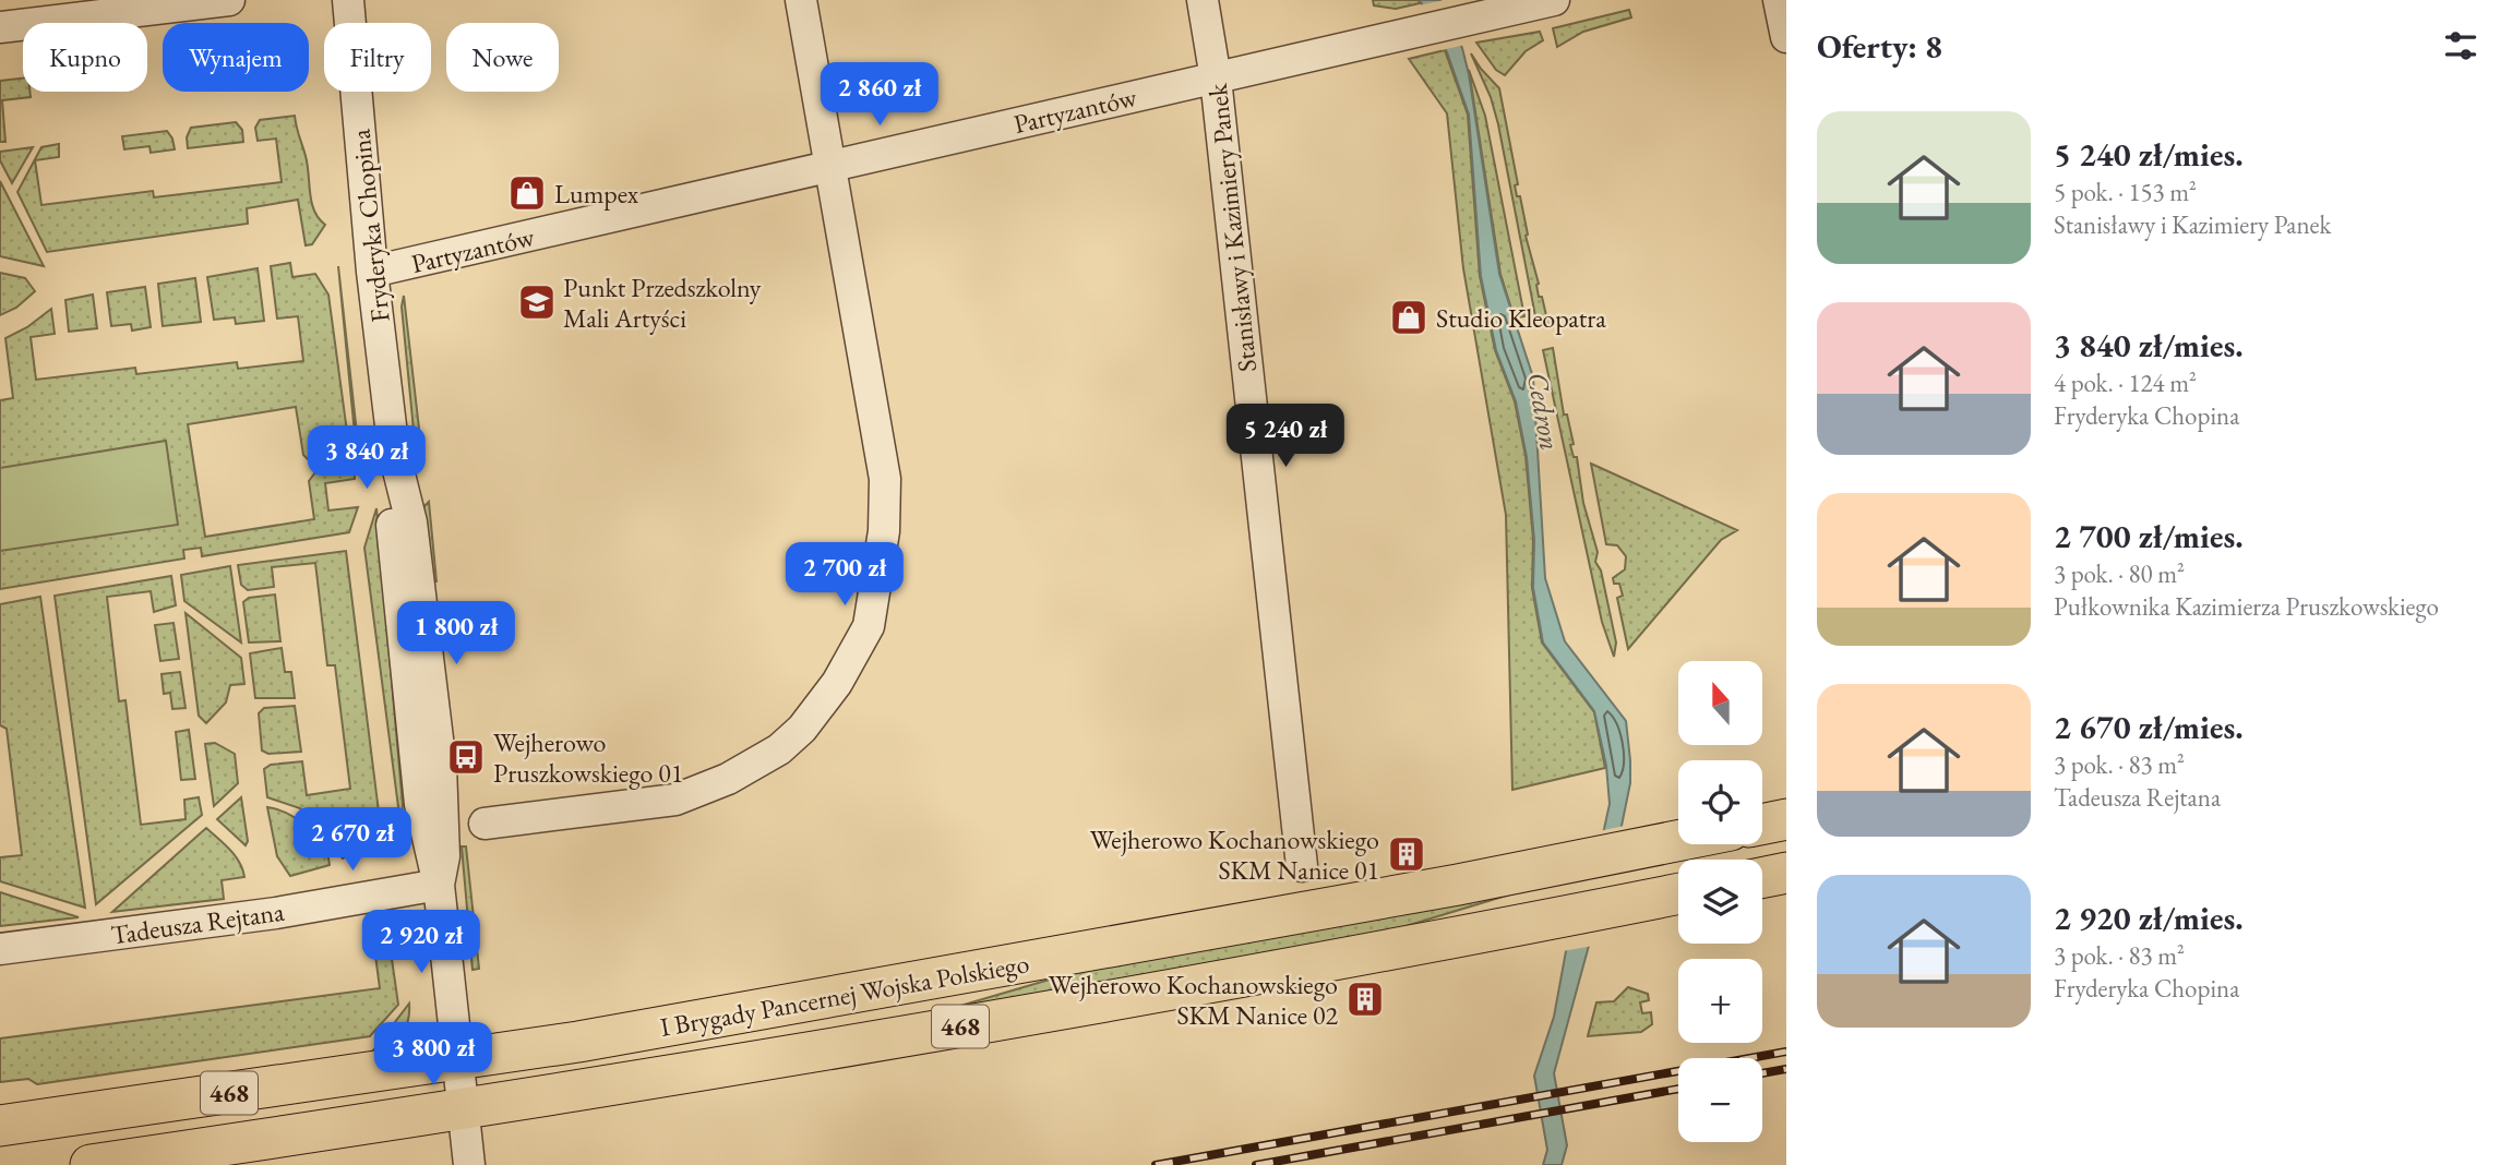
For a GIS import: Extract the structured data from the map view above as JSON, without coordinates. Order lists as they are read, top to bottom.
{
  "streets": {
    "main road": ["I Brygady Pancernej Wojska Polskiego", "468"],
    "street": [
      "Partyzantów",
      "Fryderyka Chopina",
      "Stanisławy i Kazimiery Panek",
      "Tadeusza Rejtana"
    ]
  },
  "crossings": [
    ["Partyzantów", "Fryderyka Chopina"],
    ["Partyzantów", "Stanisławy i Kazimiery Panek"],
    ["Fryderyka Chopina", "Tadeusza Rejtana"],
    ["Fryderyka Chopina", "I Brygady Pancernej Wojska Polskiego"]
  ],
  "water": ["Cedron"],
  "places": {
    "shop": ["Lumpex", "Studio Kleopatra"],
    "school or university": ["Punkt Przedszkolny Mali Artyści"],
    "bus stop": ["Wejherowo Pruszkowskiego 01"],
    "building": ["Wejherowo Kochanowskiego SKM Nanice 01", "Wejherowo Kochanowskiego SKM Nanice 02"]
  },
  "north": "top",
  "page": {
    "heading": "Oferty: 8",
    "chip": [
      "Kupno",
      "Wynajem",
      "Filtry",
      "Nowe"
    ],
    "price": [
      "2 860 zł",
      "5 240 zł",
      "3 840 zł",
      "2 700 zł",
      "1 800 zł",
      "2 670 zł",
      "2 920 zł",
      "3 800 zł"
    ],
    "list": [
      {
        "name": "5 240 zł/mies.",
        "note": "5 pok. · 153 m² · Stanisławy i Kazimiery Panek"
      },
      {
        "name": "3 840 zł/mies.",
        "note": "4 pok. · 124 m² · Fryderyka Chopina"
      },
      {
        "name": "2 700 zł/mies.",
        "note": "3 pok. · 80 m² · Pułkownika Kazimierza Pruszkowskiego"
      },
      {
        "name": "2 670 zł/mies.",
        "note": "3 pok. · 83 m² · Tadeusza Rejtana"
      },
      {
        "name": "2 920 zł/mies.",
        "note": "3 pok. · 83 m² · Fryderyka Chopina"
      }
    ],
    "map_buttons": ["+", "−"]
  }
}
